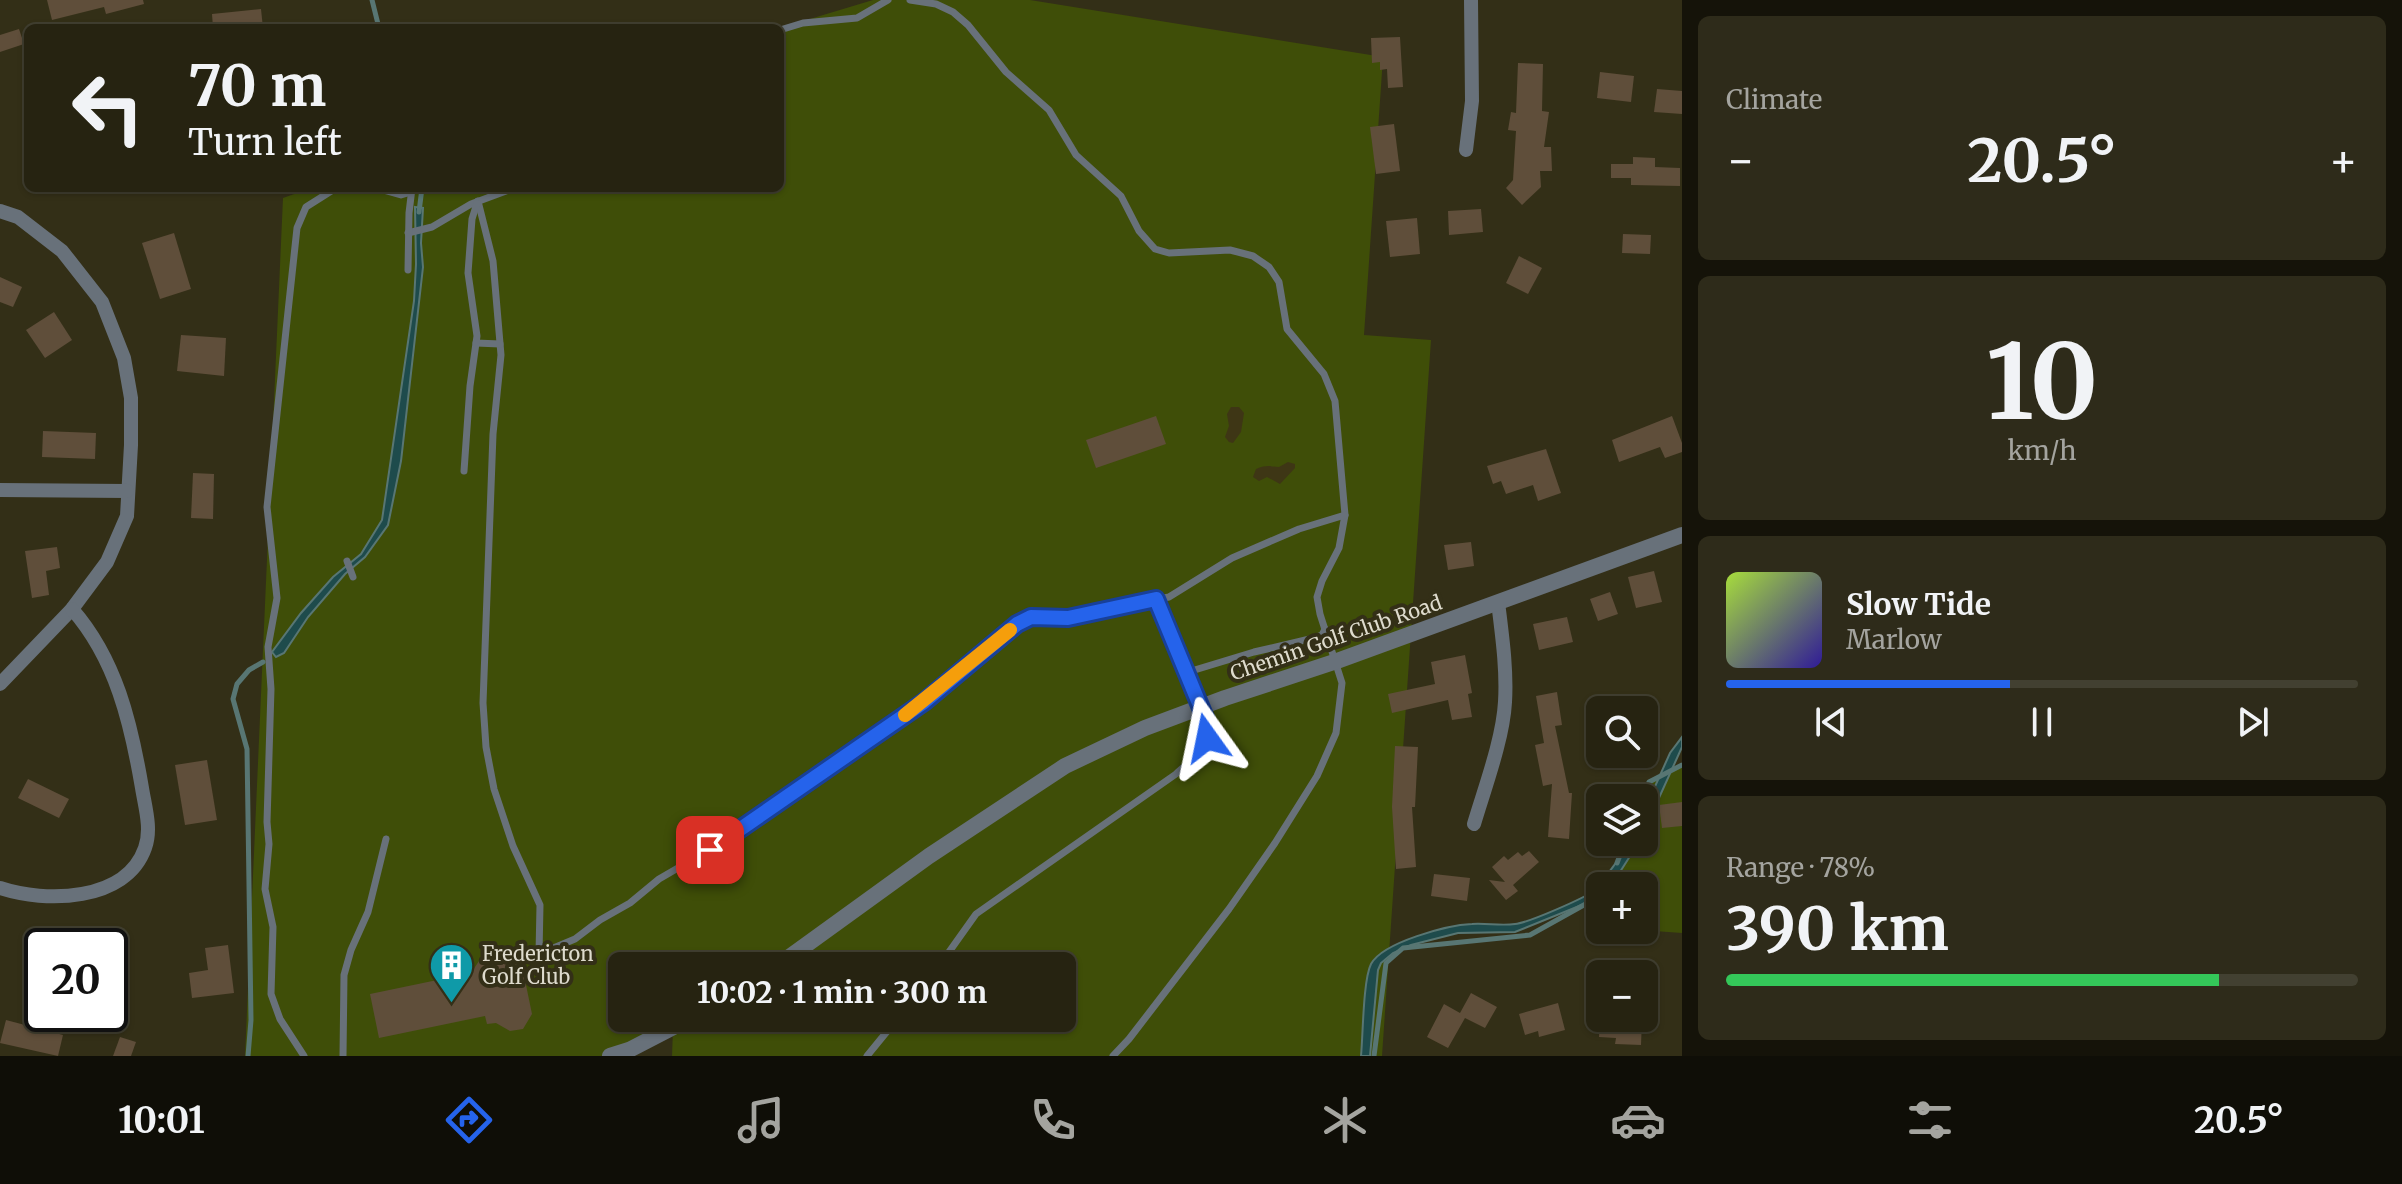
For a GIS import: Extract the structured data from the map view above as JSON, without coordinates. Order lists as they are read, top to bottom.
{
  "streets": {
    "street": ["Chemin Golf Club Road"]
  },
  "places": {
    "building": ["Fredericton Golf Club"]
  },
  "page": {
    "tile": [
      "Climate",
      ["10", "km/h"],
      ["Range · 78%", "390 km"]
    ],
    "turn": ["70 m", "Turn left"],
    "heat": ["−", "20.5°", "+"],
    "song": ["Slow Tide", "Marlow"],
    "map_buttons": ["+", "−"],
    "limit": "20",
    "trip": "10:02 · 1 min · 300 m",
    "tabs": ["10:01", "20.5°"]
  }
}
